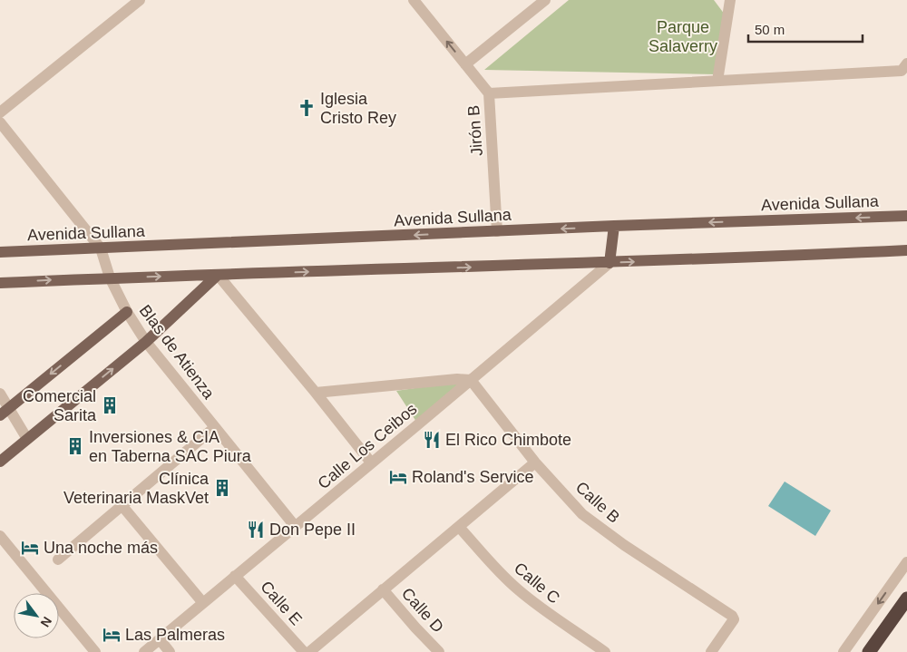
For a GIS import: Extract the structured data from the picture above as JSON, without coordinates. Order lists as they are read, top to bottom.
{
  "streets": {
    "main road": ["Avenida Sullana"],
    "street": [
      "Jirón B",
      "Blas de Atienza",
      "Calle Los Ceibos",
      "Calle B",
      "Calle C",
      "Calle E",
      "Calle D"
    ]
  },
  "crossings": [
    ["Jirón B", "Avenida Sullana"],
    ["Avenida Sullana", "Blas de Atienza"],
    ["Blas de Atienza", "Calle Los Ceibos"],
    ["Calle Los Ceibos", "Calle B"],
    ["Calle Los Ceibos", "Calle E"]
  ],
  "parks": ["Parque Salaverry"],
  "places": {
    "church": ["Iglesia Cristo Rey"],
    "building": ["Comercial Sarita", "Inversiones & CIA en Taberna SAC Piura", "Clínica Veterinaria MaskVet"],
    "restaurant": ["El Rico Chimbote", "Don Pepe II"],
    "hotel": ["Roland's Service", "Una noche más", "Las Palmeras"]
  },
  "scale_bar": "50 m",
  "north": "bottom right"
}
